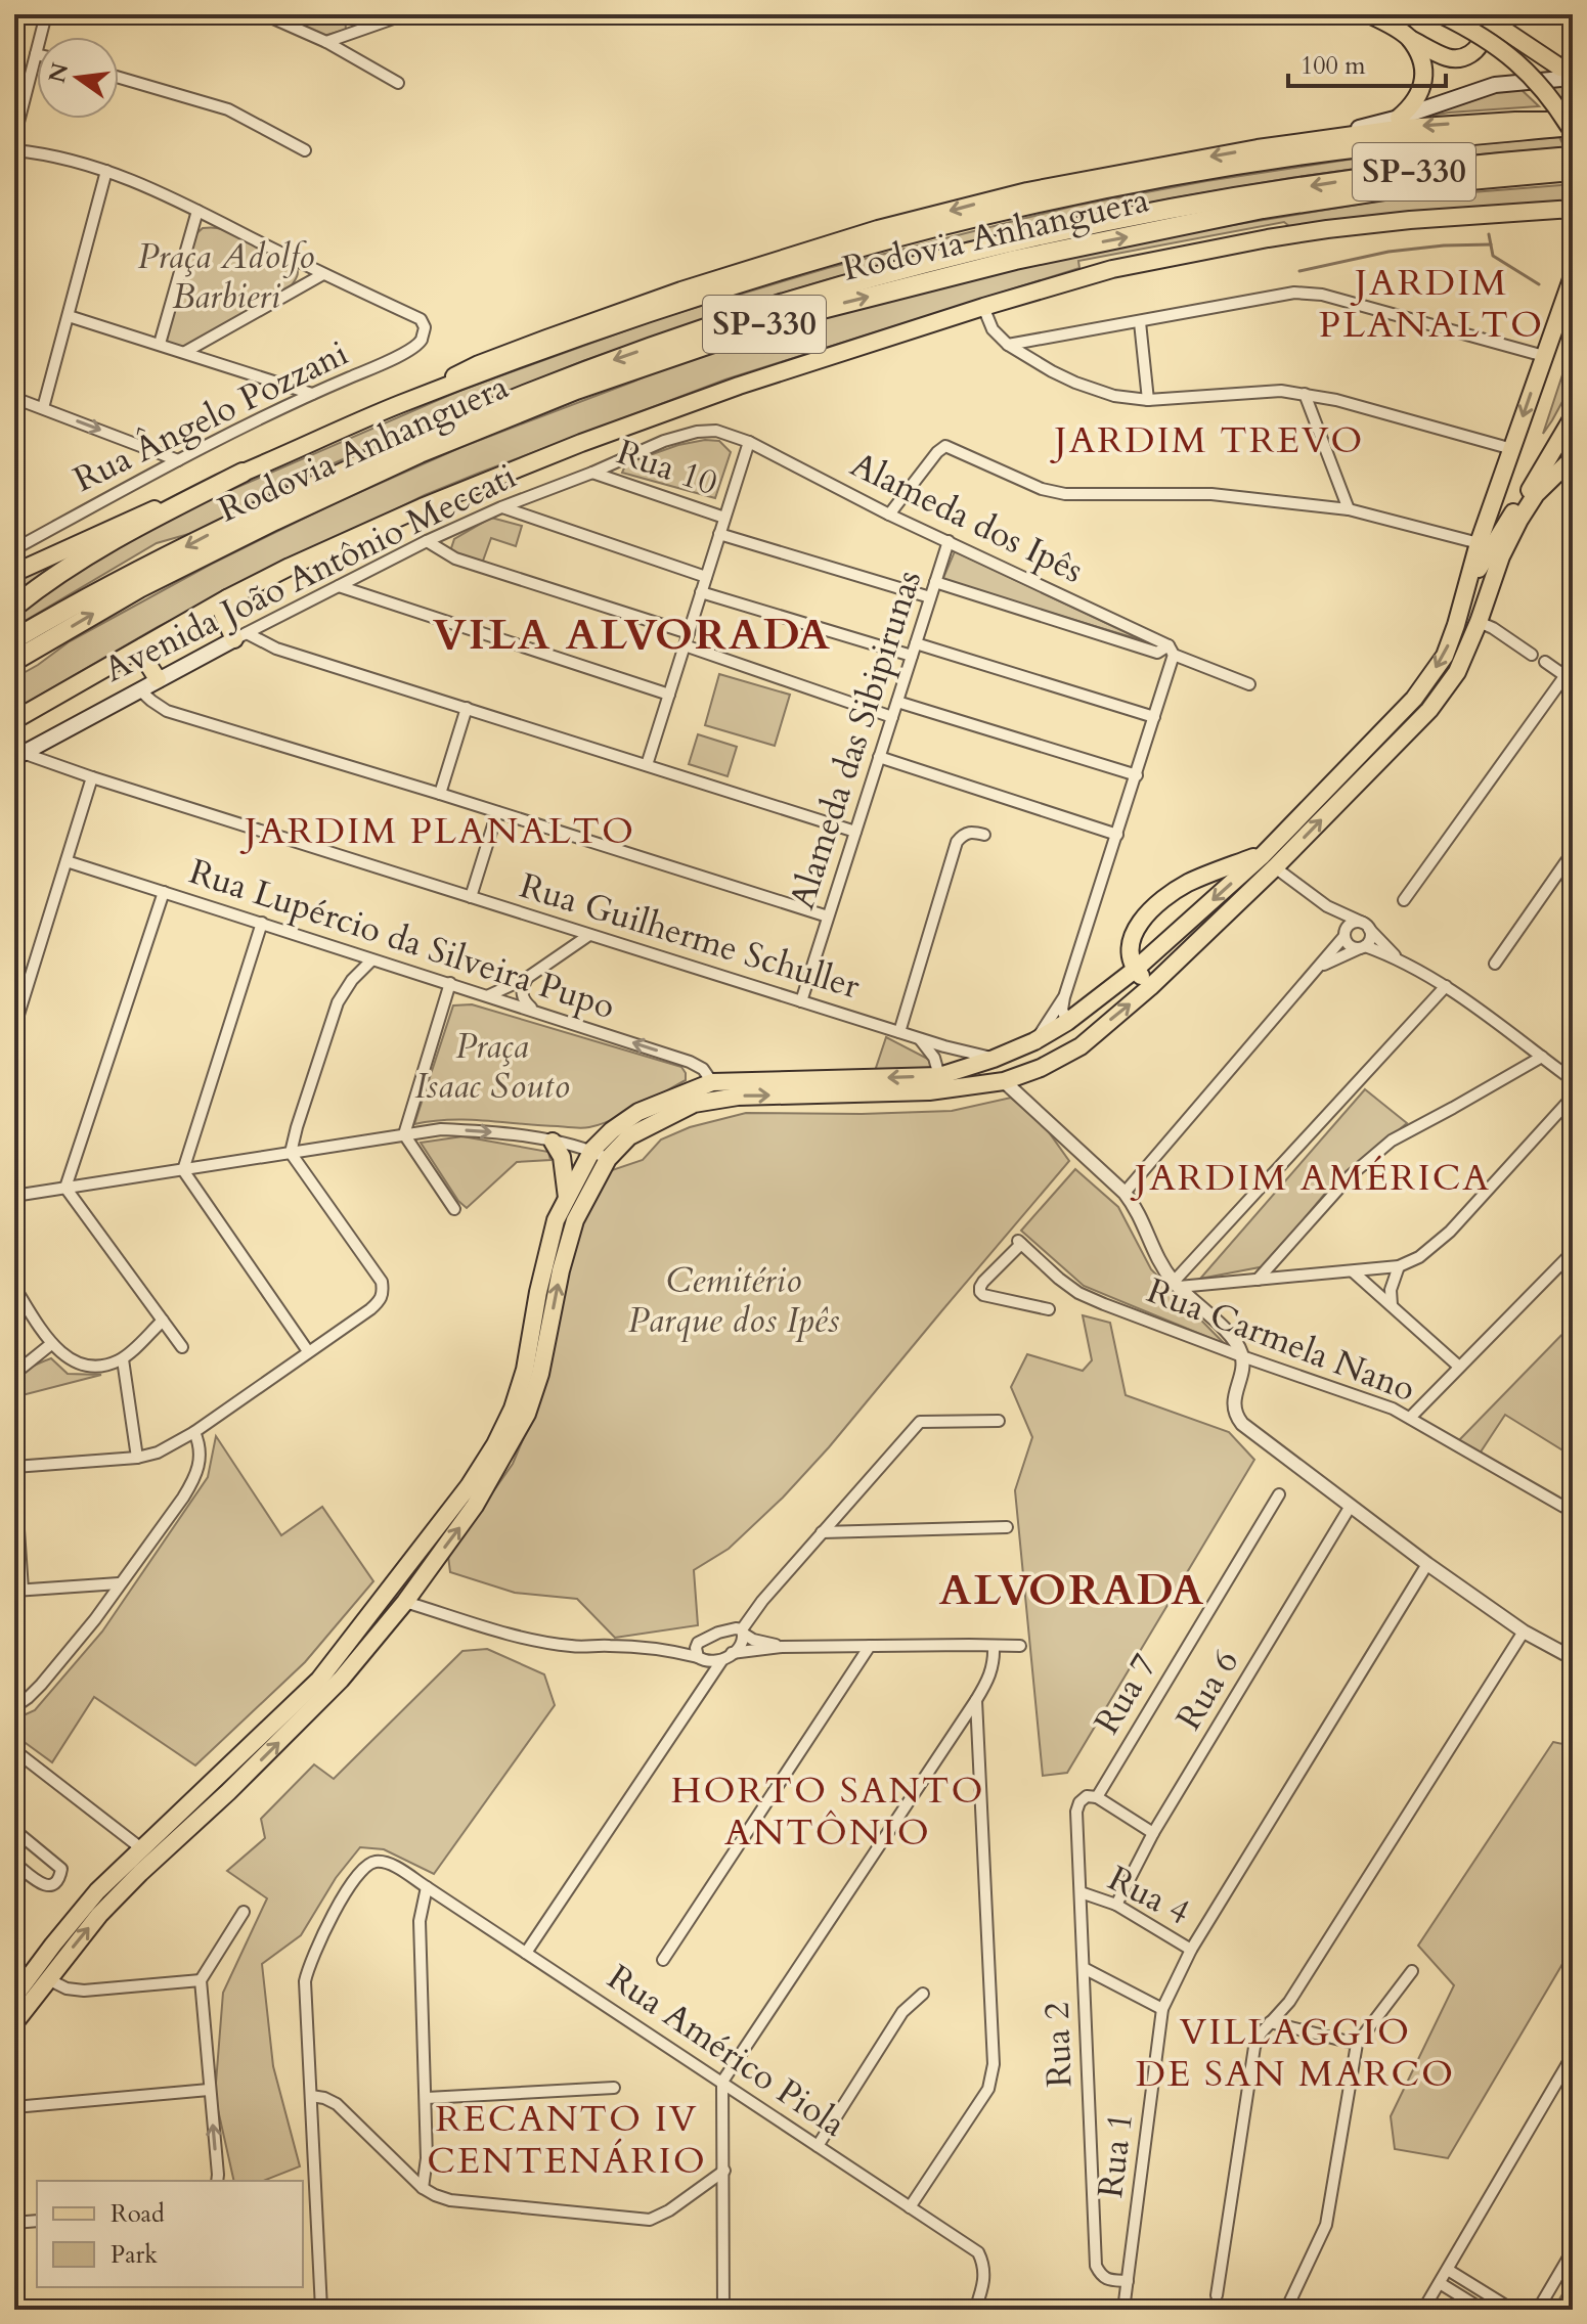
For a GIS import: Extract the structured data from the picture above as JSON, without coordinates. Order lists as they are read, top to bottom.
{
  "streets": {
    "highway": ["SP-330", "Rodovia Anhanguera"],
    "main road": ["Avenida João Antônio Meccati"],
    "street": [
      "Rua Ângelo Pozzani",
      "Rua 10",
      "Alameda dos Ipês",
      "Alameda das Sibipirunas",
      "Rua Guilherme Schuller",
      "Rua Lupércio da Silveira Pupo",
      "Rua Carmela Nano",
      "Rua 6",
      "Rua 7",
      "Rua 4",
      "Rua 2",
      "Rua Américo Piola",
      "Rua 1"
    ]
  },
  "crossings": [
    ["Rua 10", "Avenida João Antônio Meccati"],
    ["Alameda dos Ipês", "Avenida João Antônio Meccati"],
    ["Alameda dos Ipês", "Alameda das Sibipirunas"],
    ["Avenida João Antônio Meccati", "Rua Guilherme Schuller"],
    ["Alameda das Sibipirunas", "Rua Guilherme Schuller"],
    ["Rua 6", "Rua 4"],
    ["Rua 7", "Rua 2"],
    ["Rua 4", "Rua 2"],
    ["Rua 4", "Rua 1"],
    ["Rua 2", "Rua 1"]
  ],
  "districts": [
    "JARDIM PLANALTO",
    "JARDIM TREVO",
    "VILA ALVORADA",
    "JARDIM PLANALTO",
    "JARDIM AMÉRICA",
    "ALVORADA",
    "HORTO SANTO ANTÔNIO",
    "VILLAGGIO DE SAN MARCO",
    "RECANTO IV CENTENÁRIO"
  ],
  "parks": ["Praça Adolfo Barbieri", "Praça Isaac Souto", "Cemitério Parque dos Ipês"],
  "legend": ["Road", "Park"],
  "scale_bar": "100 m",
  "north": "left"
}
